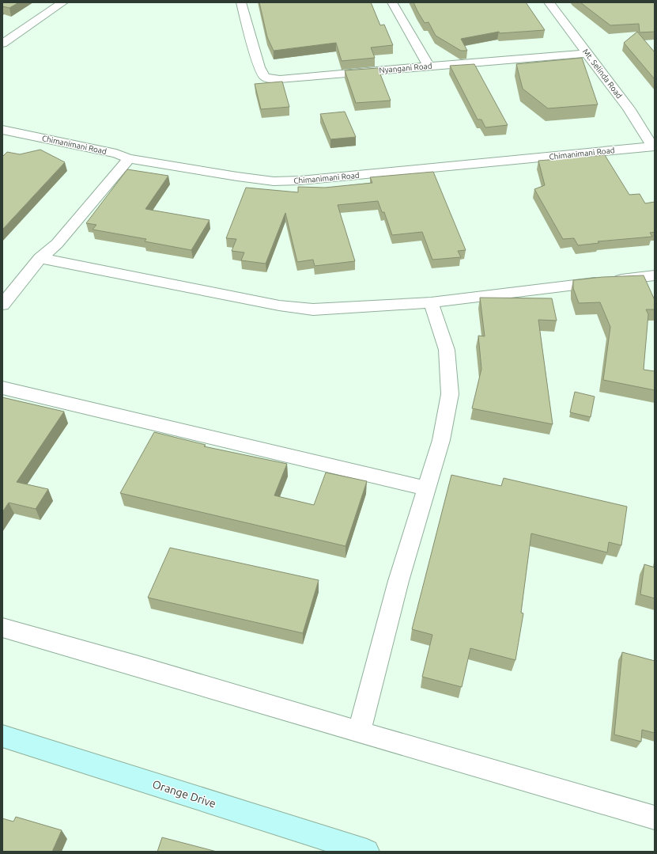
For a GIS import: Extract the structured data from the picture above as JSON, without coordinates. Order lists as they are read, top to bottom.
{
  "streets": {
    "street": [
      "Nyangani Road",
      "Mt. Selinda Road",
      "Chimanimani Road",
      "Orange Drive"
    ]
  },
  "crossings": [
    ["Nyangani Road", "Mt. Selinda Road"],
    ["Mt. Selinda Road", "Chimanimani Road"]
  ]
}
